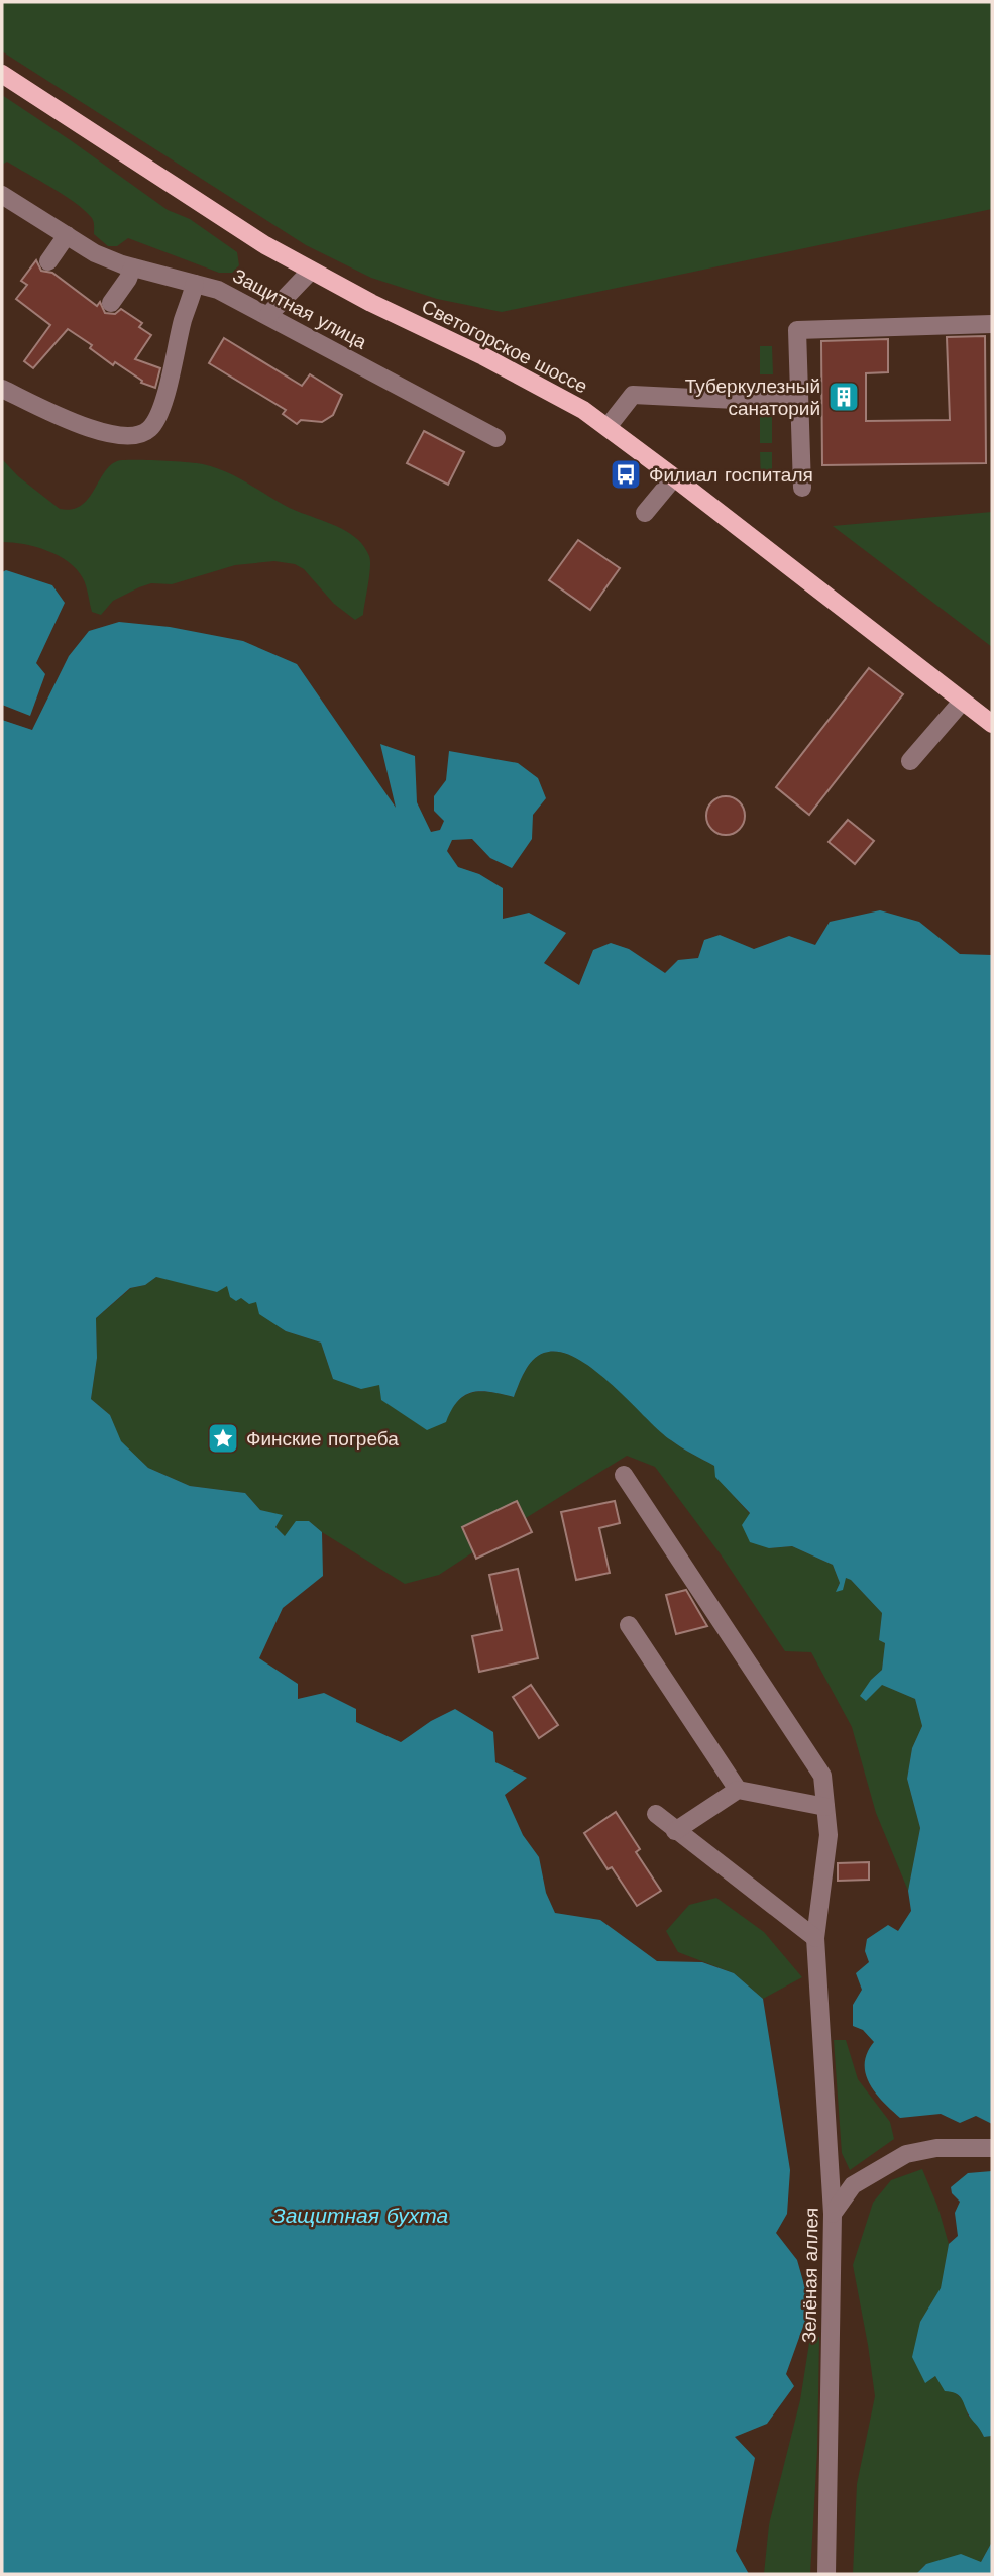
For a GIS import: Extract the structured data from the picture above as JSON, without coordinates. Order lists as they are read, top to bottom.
{
  "streets": {
    "main road": ["Светогорское шоссе"],
    "street": ["Защитная улица", "Зелёная аллея"]
  },
  "water": ["Защитная бухта"],
  "places": {
    "building": ["Туберкулезный санаторий"],
    "bus stop": ["Филиал госпиталя"],
    "place": ["Финские погреба"]
  }
}
